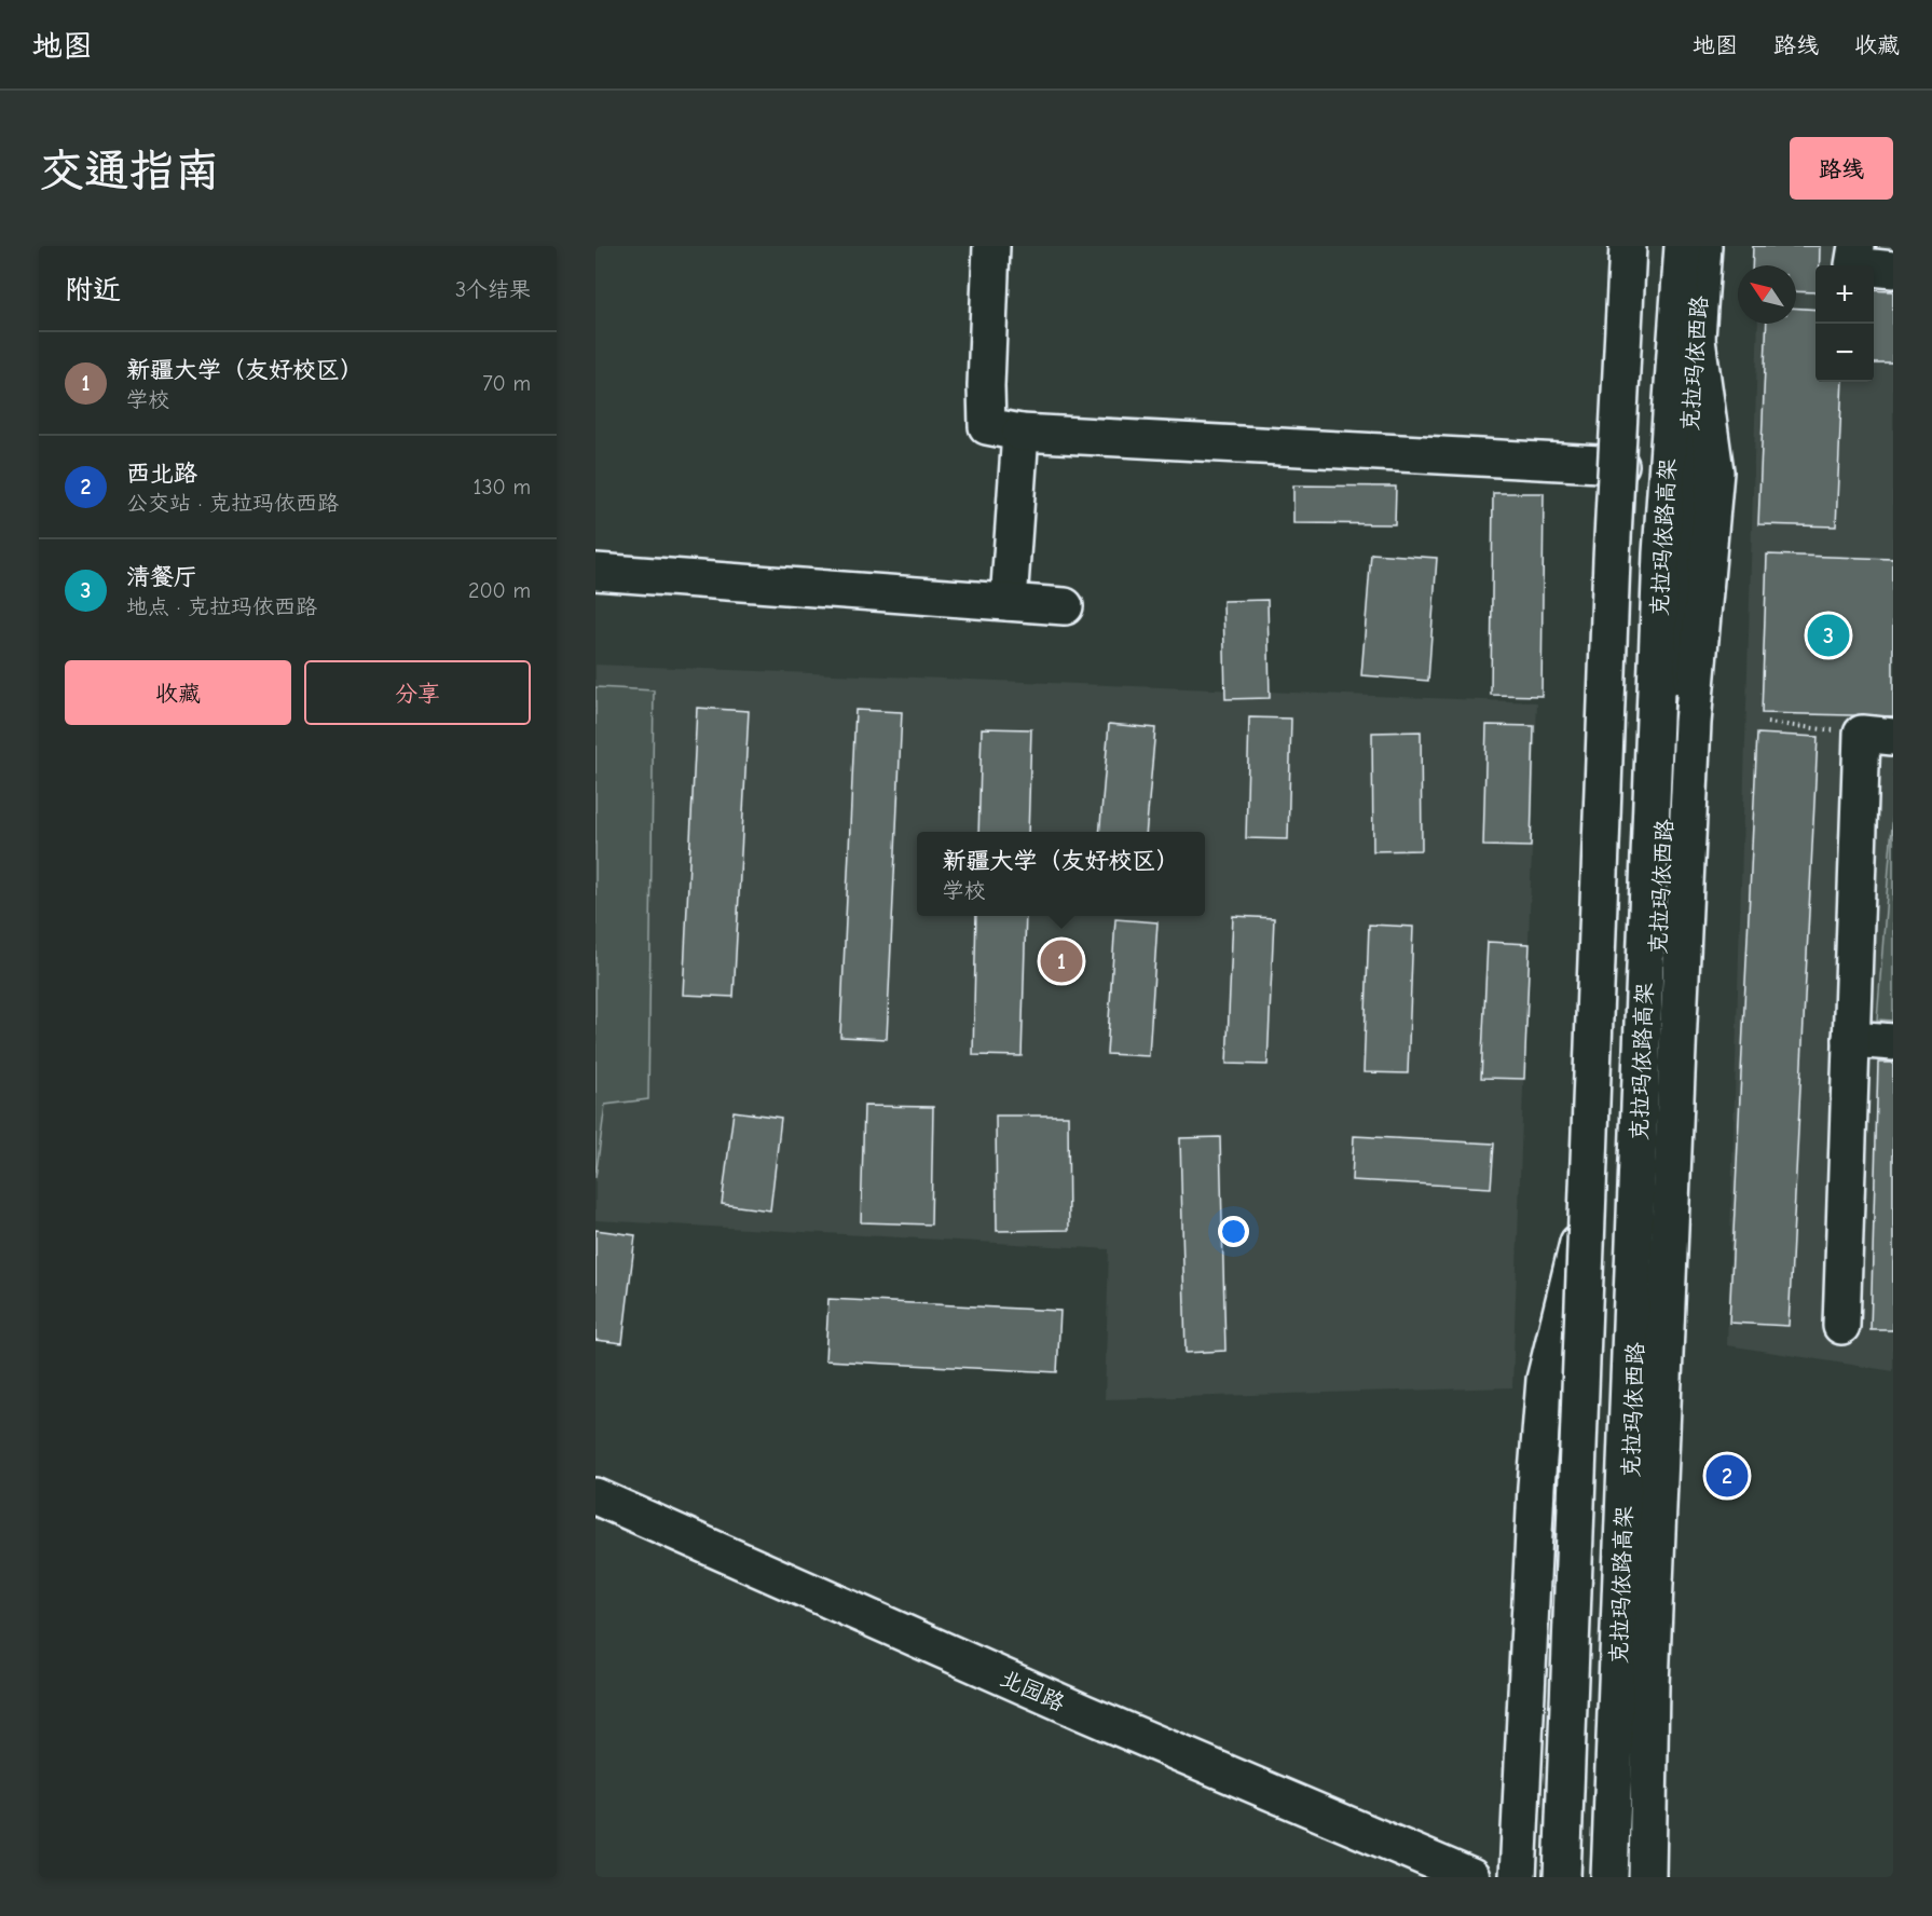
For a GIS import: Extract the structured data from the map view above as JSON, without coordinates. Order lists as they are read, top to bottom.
{
  "streets": {
    "main road": ["克拉玛依西路", "克拉玛依路高架", "北园路"]
  },
  "north": "top left",
  "page": {
    "header": "地图",
    "nav": ["地图", "路线", "收藏"],
    "buttons": [
      "路线",
      ["收藏", "分享"]
    ],
    "title": "交通指南",
    "heading": ["附近", "3个结果"],
    "map_buttons": ["+", "−"],
    "list": [
      {
        "mark": "1",
        "name": "新疆大学（友好校区）",
        "note": "学校",
        "value": "70 m"
      },
      {
        "mark": "2",
        "name": "西北路",
        "note": "公交站 · 克拉玛依西路",
        "value": "130 m"
      },
      {
        "mark": "3",
        "name": "清餐厅",
        "note": "地点 · 克拉玛依西路",
        "value": "200 m"
      }
    ],
    "pins": ["3", "1", "2"],
    "popup": ["新疆大学（友好校区）", "学校"]
  }
}
